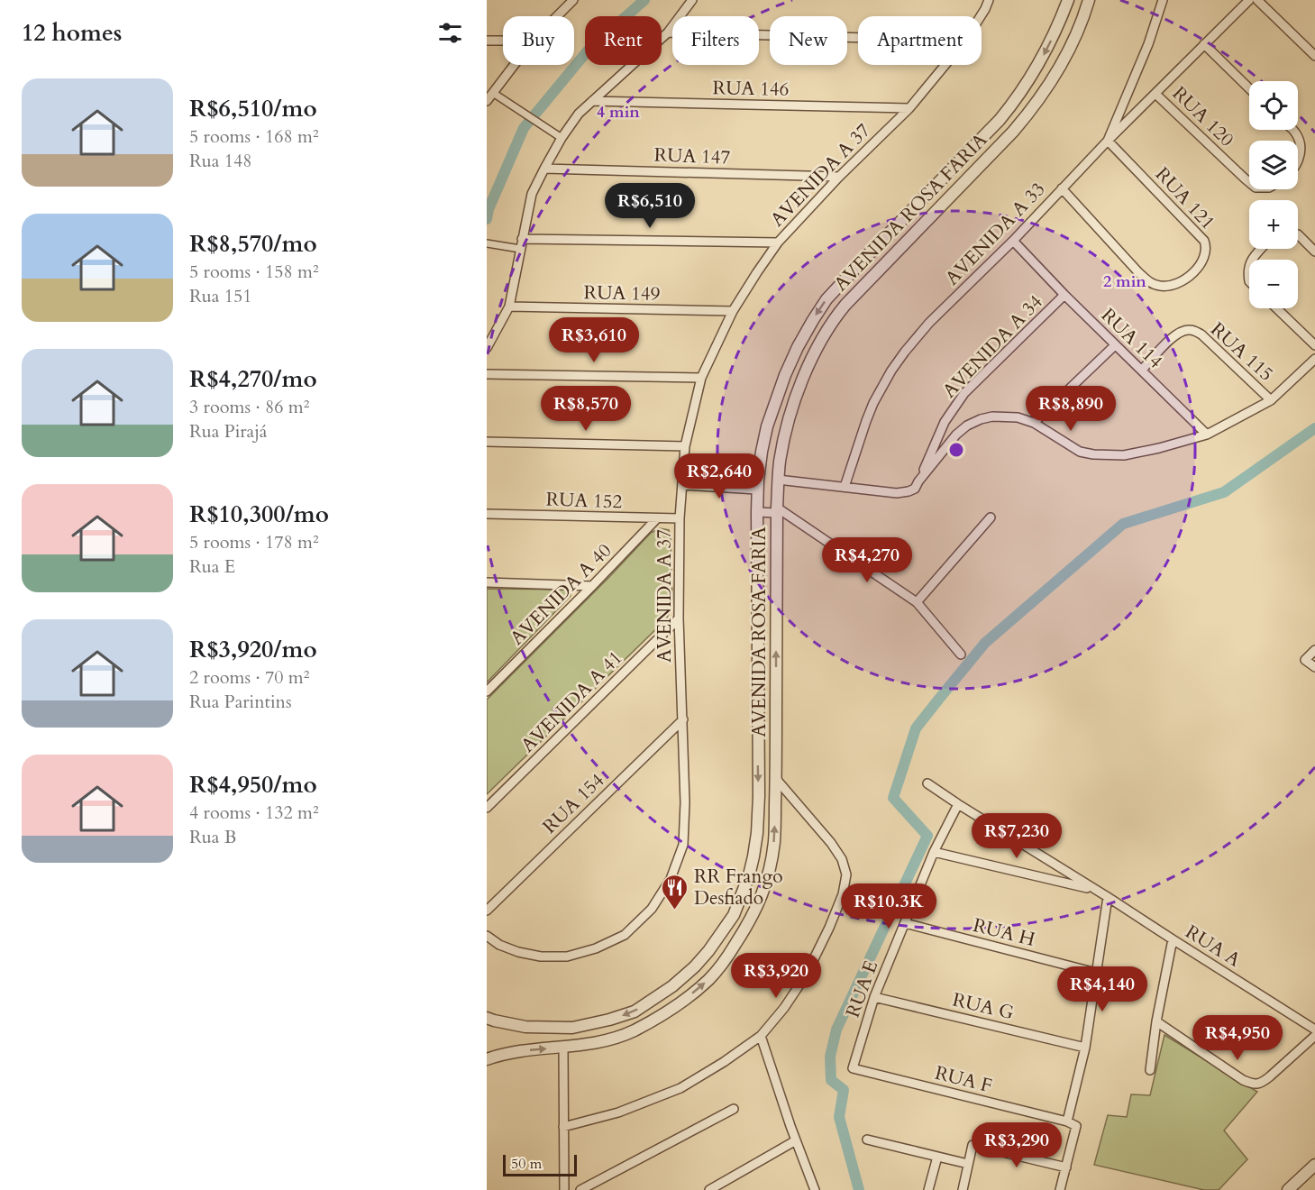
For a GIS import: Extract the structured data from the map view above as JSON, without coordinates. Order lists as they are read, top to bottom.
{
  "streets": {
    "street": [
      "RUA 146",
      "RUA 120",
      "RUA 147",
      "AVENIDA A 37",
      "RUA 121",
      "AVENIDA ROSA FARIA",
      "AVENIDA A 33",
      "RUA 149",
      "RUA 114",
      "AVENIDA A 34",
      "RUA 115",
      "RUA 152",
      "AVENIDA A 40",
      "AVENIDA A 41",
      "RUA 154",
      "RUA H",
      "RUA A",
      "RUA E",
      "RUA G",
      "RUA F"
    ]
  },
  "crossings": [
    ["RUA 146", "AVENIDA A 37"],
    ["RUA 147", "AVENIDA A 37"],
    ["AVENIDA A 37", "RUA 149"],
    ["AVENIDA A 37", "RUA 152"],
    ["AVENIDA A 37", "AVENIDA A 41"],
    ["AVENIDA A 37", "RUA 154"],
    ["RUA 121", "AVENIDA A 33"],
    ["AVENIDA A 33", "RUA 114"],
    ["RUA 114", "AVENIDA A 34"],
    ["RUA 114", "RUA 115"],
    ["RUA 152", "AVENIDA A 40"],
    ["RUA H", "RUA E"],
    ["RUA A", "RUA E"],
    ["RUA E", "RUA G"],
    ["RUA E", "RUA F"]
  ],
  "places": {
    "restaurant": ["RR Frango Desfiado"]
  },
  "scale_bar": "50 m",
  "page": {
    "heading": "12 homes",
    "chip": [
      "Buy",
      "Rent",
      "Filters",
      "New",
      "Apartment"
    ],
    "list": [
      {
        "name": "R$6,510/mo",
        "note": "5 rooms · 168 m² · Rua 148"
      },
      {
        "name": "R$8,570/mo",
        "note": "5 rooms · 158 m² · Rua 151"
      },
      {
        "name": "R$4,270/mo",
        "note": "3 rooms · 86 m² · Rua Pirajá"
      },
      {
        "name": "R$10,300/mo",
        "note": "5 rooms · 178 m² · Rua E"
      },
      {
        "name": "R$3,920/mo",
        "note": "2 rooms · 70 m² · Rua Parintins"
      },
      {
        "name": "R$4,950/mo",
        "note": "4 rooms · 132 m² · Rua B"
      }
    ],
    "map_buttons": ["+", "−"],
    "price": [
      "R$6,510",
      "R$3,610",
      "R$8,570",
      "R$8,890",
      "R$2,640",
      "R$4,270",
      "R$7,230",
      "R$10.3K",
      "R$3,920",
      "R$4,140",
      "R$4,950",
      "R$3,290"
    ],
    "scale": "50 m"
  },
  "rings": ["4 min", "2 min"]
}
